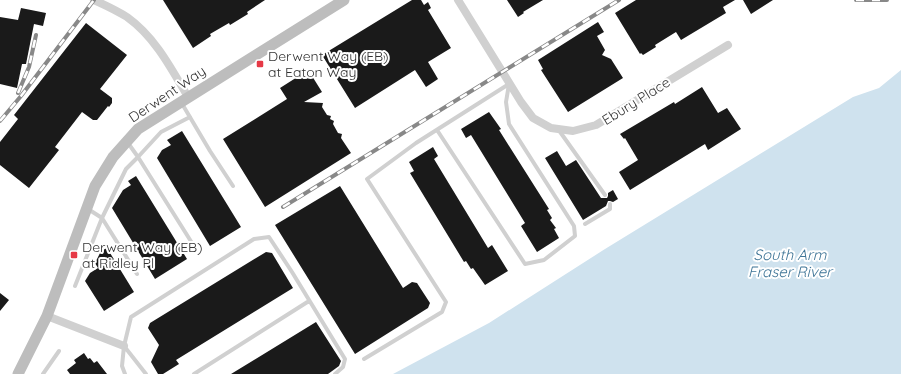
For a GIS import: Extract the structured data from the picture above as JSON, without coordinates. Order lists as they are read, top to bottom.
{
  "streets": {
    "street": ["Derwent Way", "Ebury Place"]
  },
  "water": ["South Arm Fraser River"],
  "places": {
    "transit": ["Derwent Way (EB) at Eaton Way", "Derwent Way (EB) at Ridley Pl"]
  }
}
